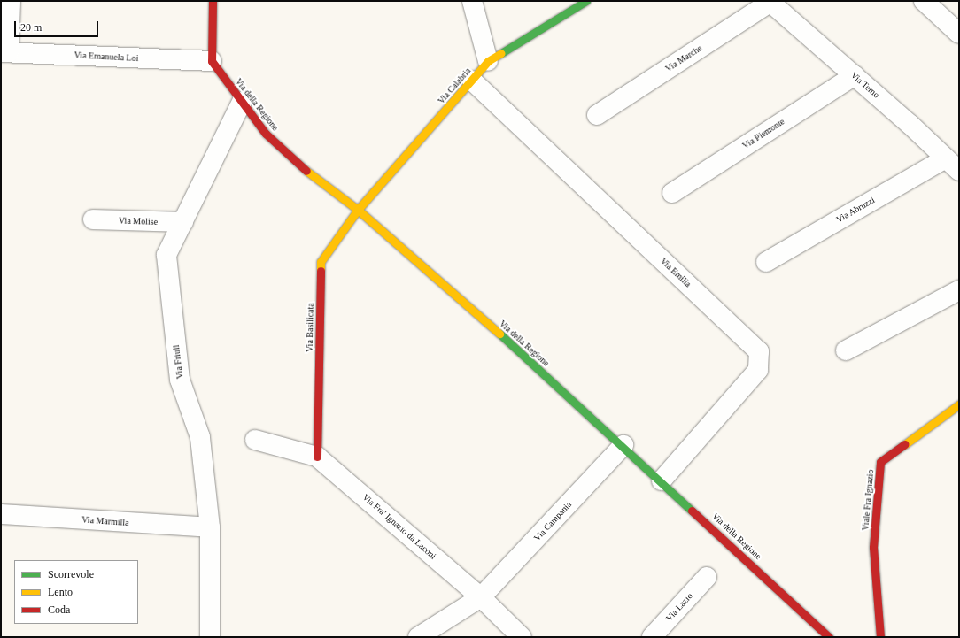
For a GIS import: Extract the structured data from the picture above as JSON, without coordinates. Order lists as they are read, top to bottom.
{
  "streets": {
    "street": [
      "Via Emanuela Loi",
      "Via Marche",
      "Via Temo",
      "Via Calabria",
      "Via della Regione",
      "Via Piemonte",
      "Via Abruzzi",
      "Via Molise",
      "Via Emilia",
      "Via Basilicata",
      "Via Friuli",
      "Viale Fra Ignazio",
      "Via Marmilla",
      "Via Campania",
      "Via Fra' Ignazio da Laconi",
      "Via Lazio"
    ]
  },
  "crossings": [
    ["Via Emanuela Loi", "Via della Regione"],
    ["Via Marche", "Via Temo"],
    ["Via Temo", "Via Piemonte"],
    ["Via Temo", "Via Abruzzi"],
    ["Via Calabria", "Via della Regione"],
    ["Via Calabria", "Via Emilia"],
    ["Via Calabria", "Via Basilicata"],
    ["Via della Regione", "Via Emilia"],
    ["Via della Regione", "Via Basilicata"],
    ["Via della Regione", "Via Friuli"],
    ["Via della Regione", "Via Campania"],
    ["Via Molise", "Via Friuli"],
    ["Via Basilicata", "Via Fra' Ignazio da Laconi"],
    ["Via Friuli", "Via Marmilla"],
    ["Via Campania", "Via Fra' Ignazio da Laconi"]
  ],
  "legend": ["Scorrevole", "Lento", "Coda"],
  "scale_bar": "20 m"
}
